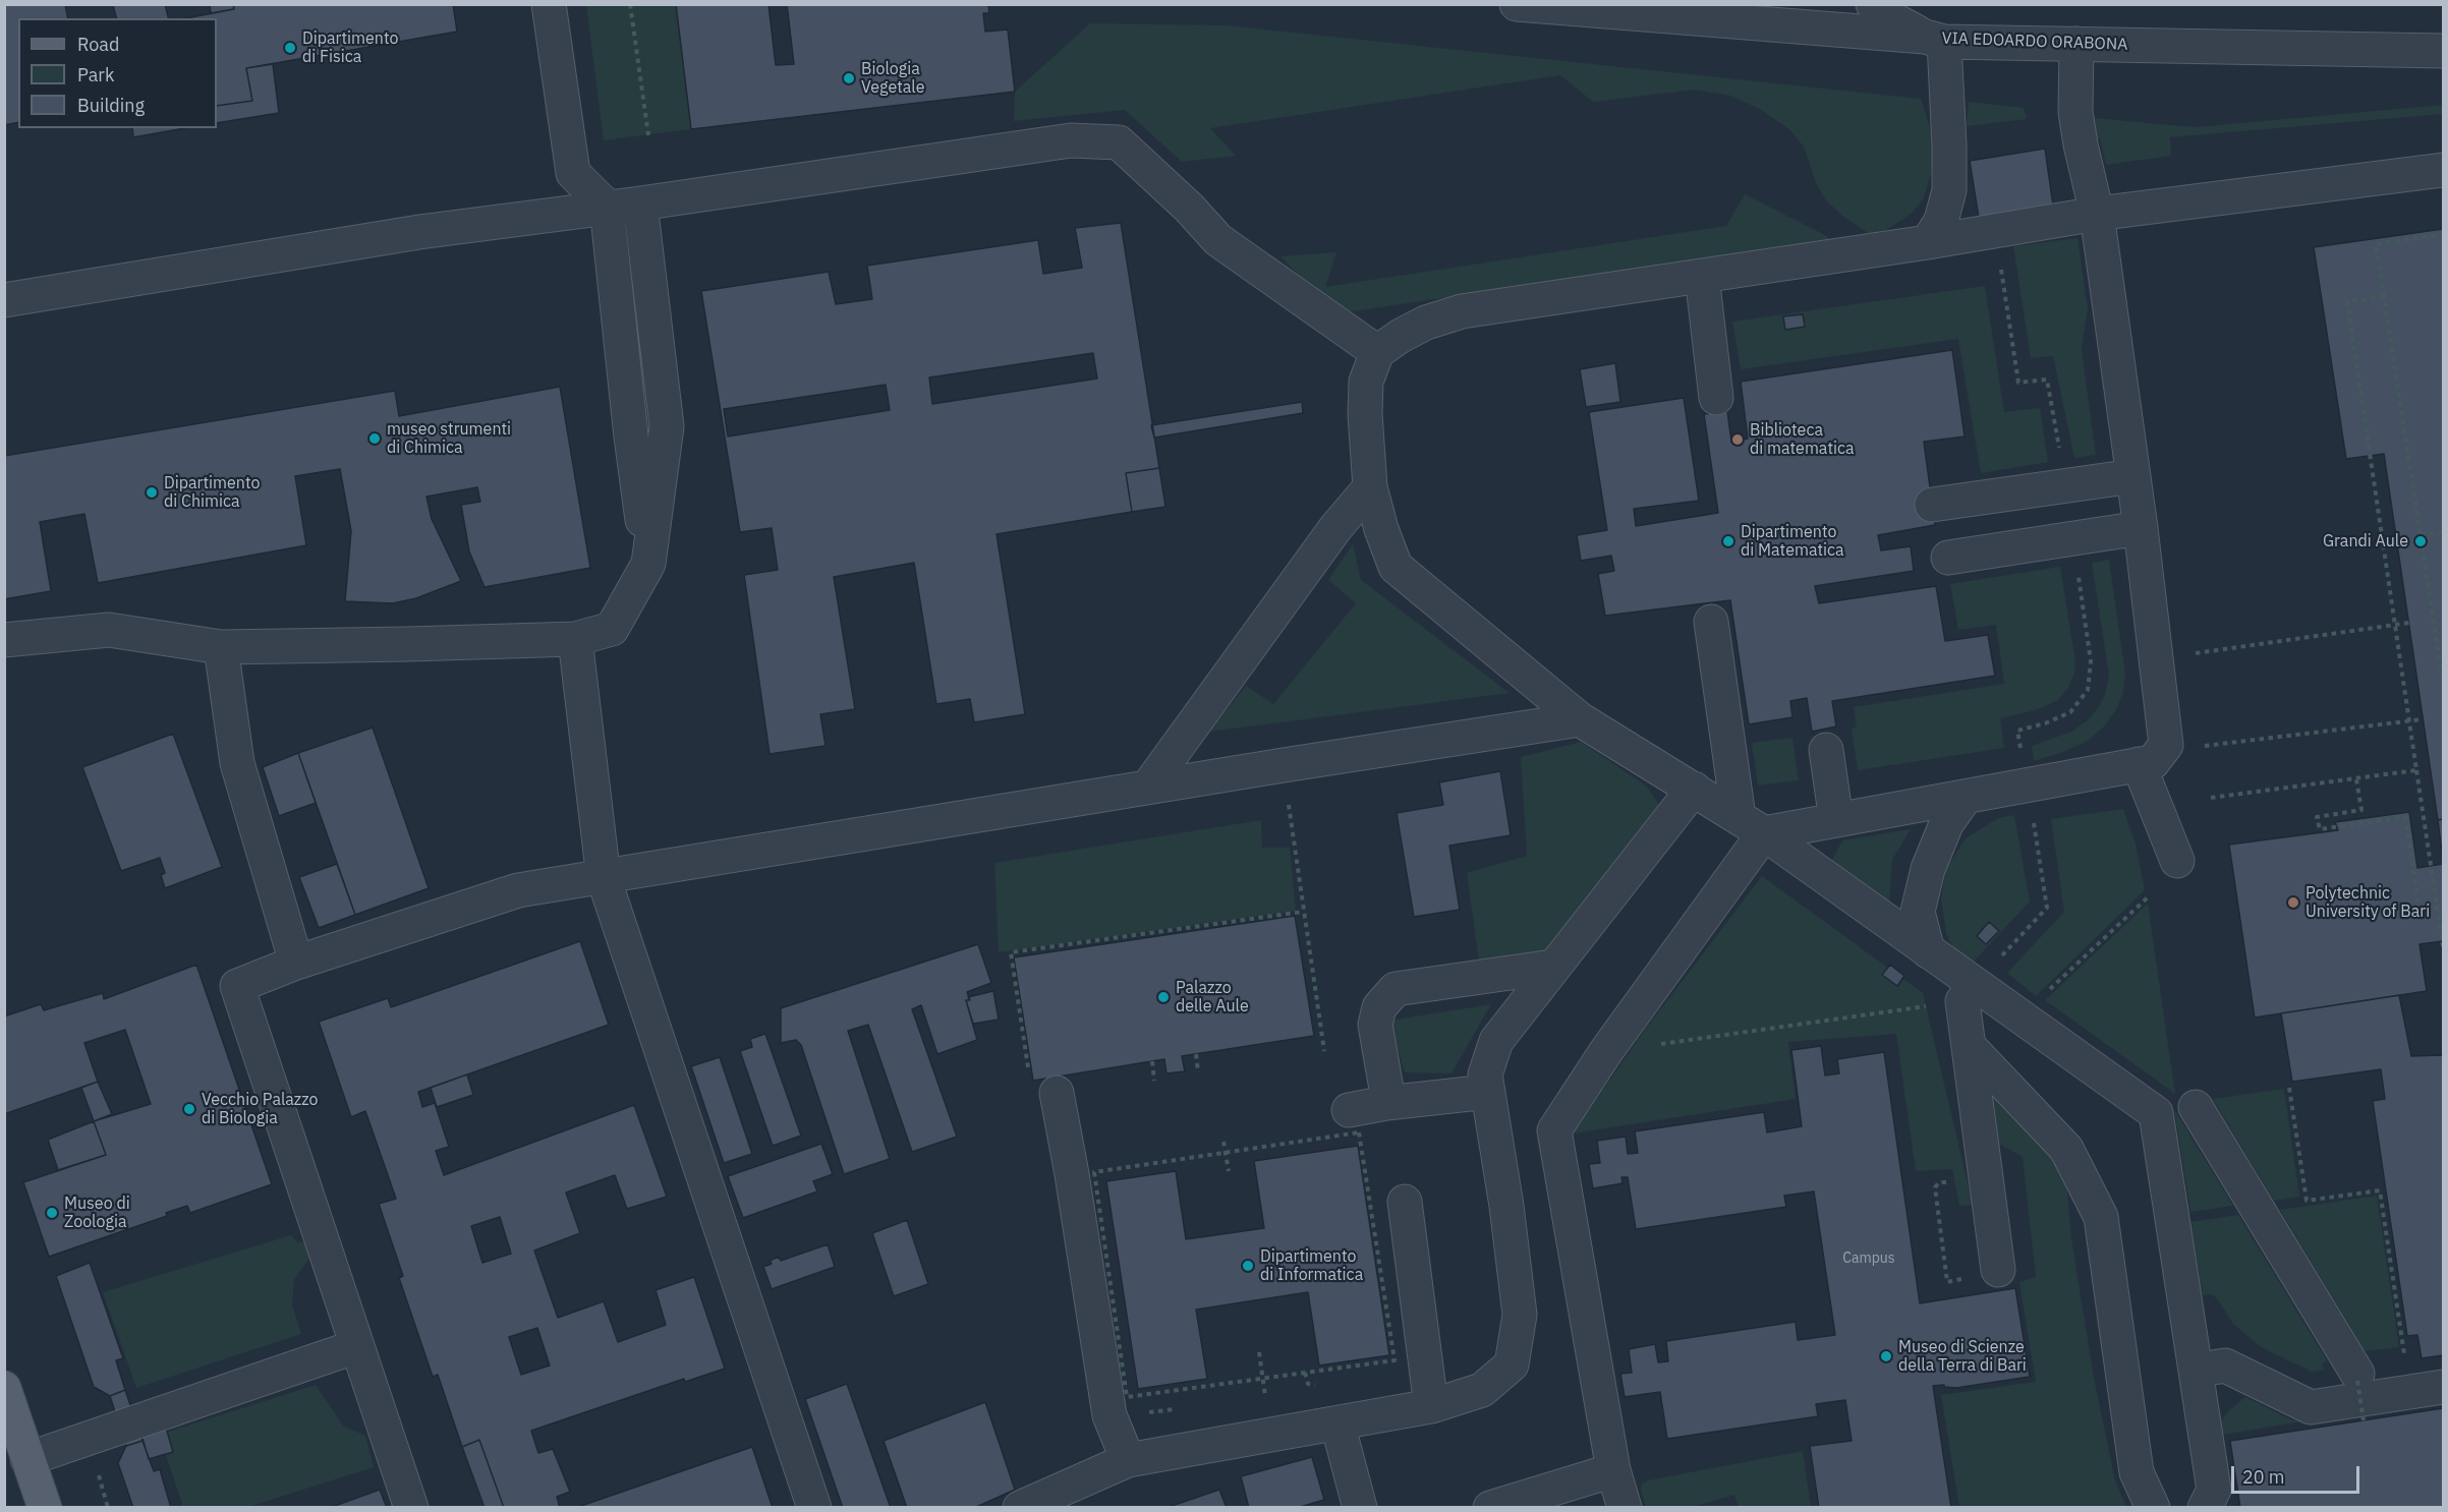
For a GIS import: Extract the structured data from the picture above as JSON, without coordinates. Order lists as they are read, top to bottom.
{
  "streets": {
    "street": ["VIA EDOARDO ORABONA"]
  },
  "places": [
    "Dipartimento di Fisica",
    "Biologia Vegetale",
    "museo strumenti di Chimica",
    "Biblioteca di matematica",
    "Dipartimento di Chimica",
    "Dipartimento di Matematica",
    "Grandi Aule",
    "Polytechnic University of Bari",
    "Palazzo delle Aule",
    "Vecchio Palazzo di Biologia",
    "Museo di Zoologia",
    "Dipartimento di Informatica",
    "Museo di Scienze della Terra di Bari"
  ],
  "house_numbers": ["Campus"],
  "legend": ["Road", "Park", "Building"],
  "scale_bar": "20 m"
}
